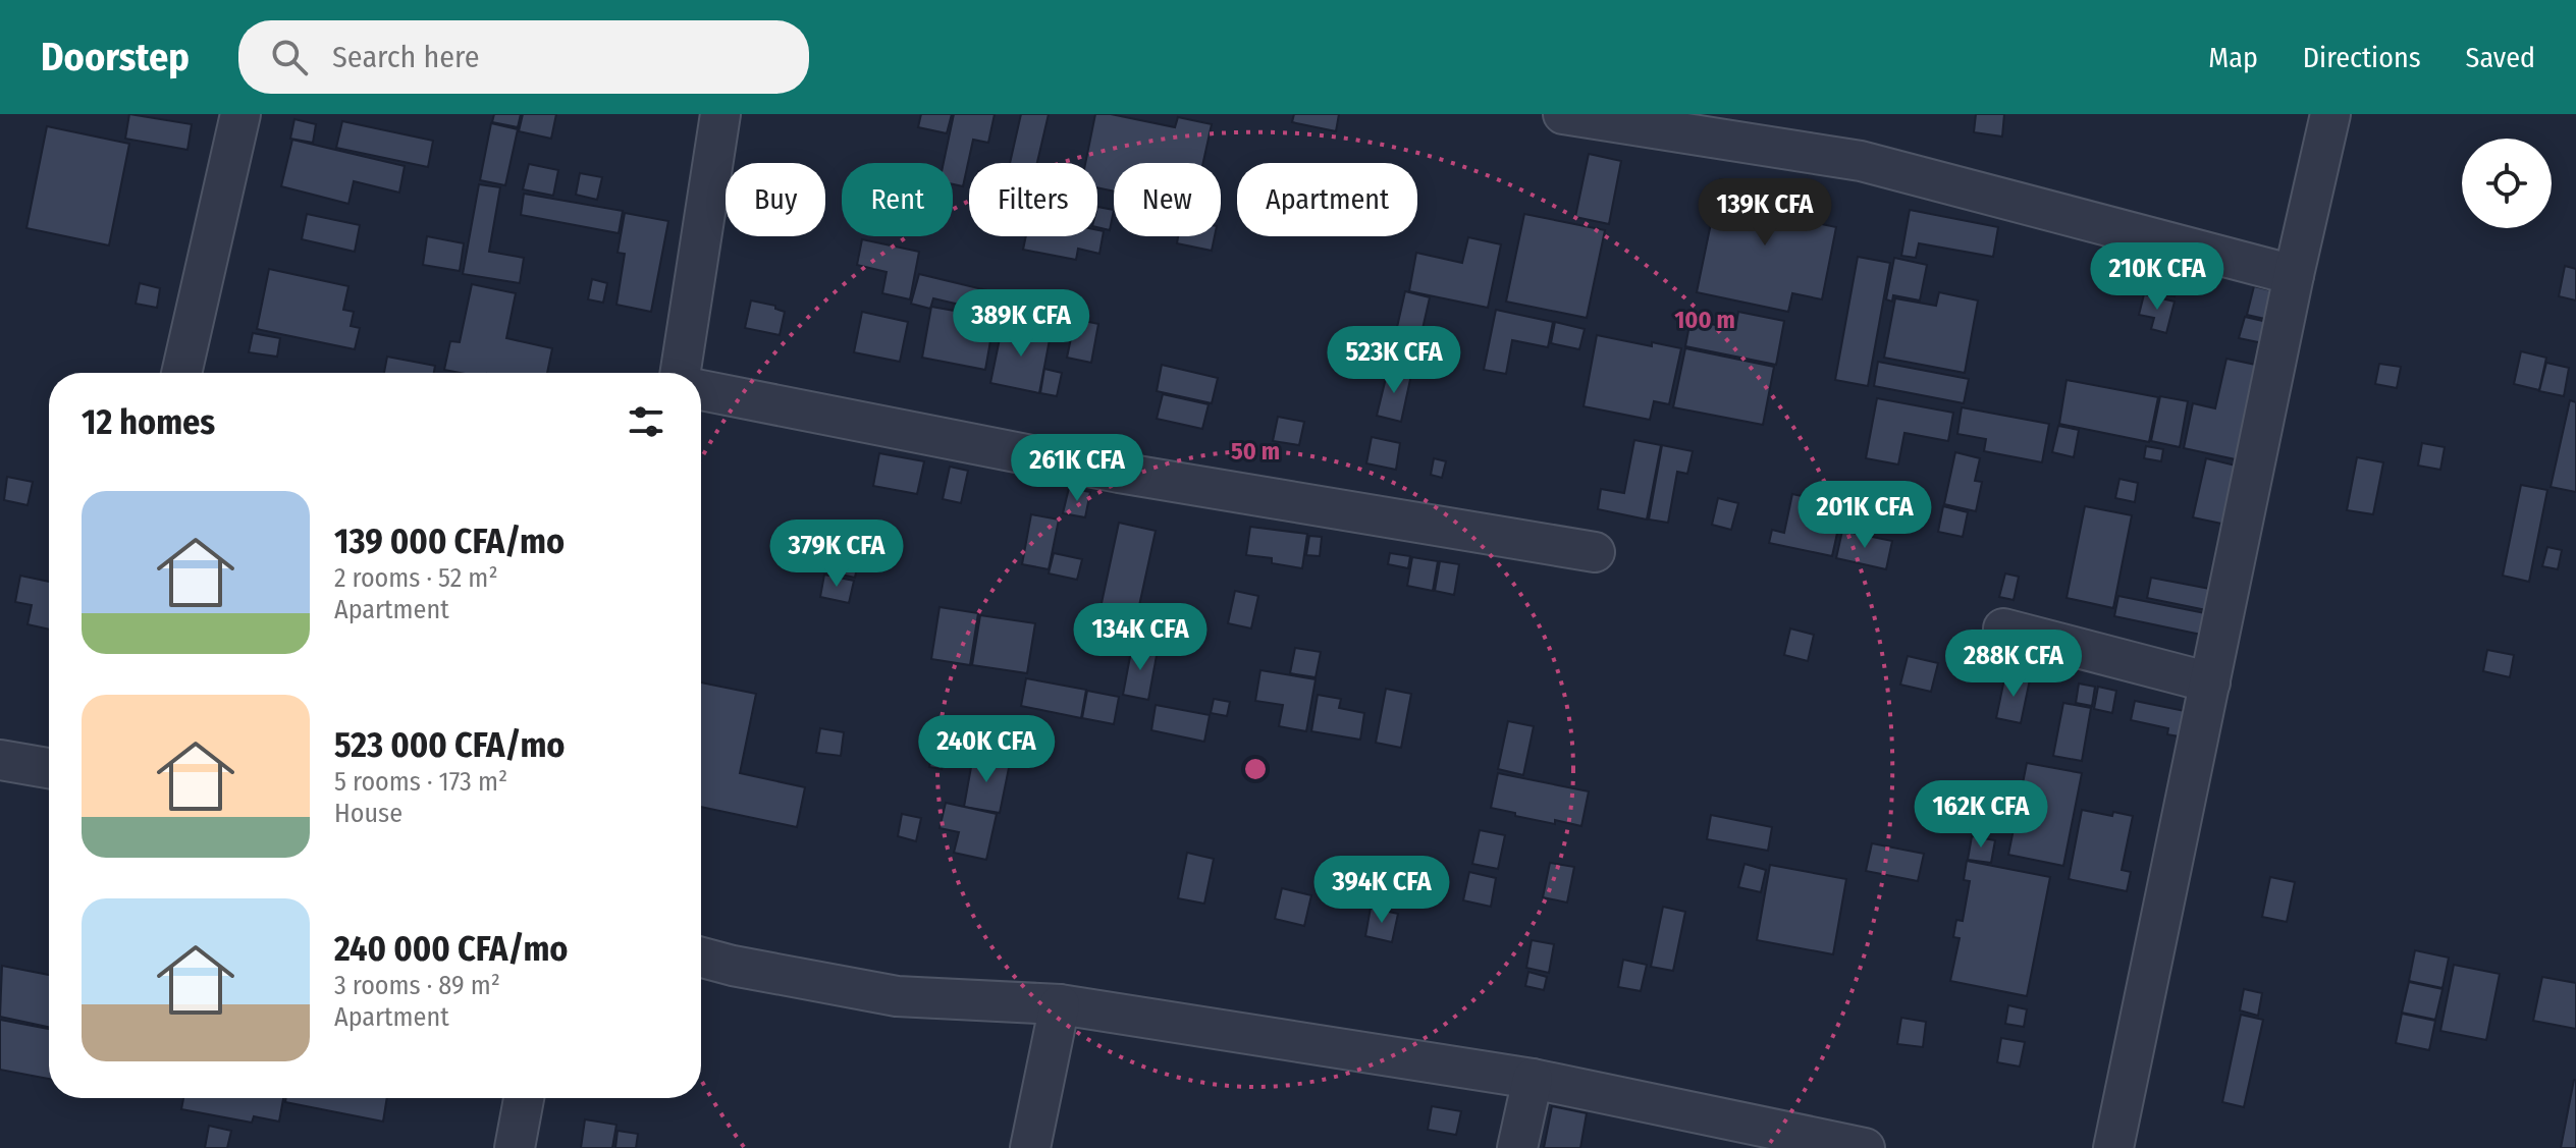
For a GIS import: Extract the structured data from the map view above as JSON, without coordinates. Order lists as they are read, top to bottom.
{
  "page": {
    "header": "Doorstep",
    "search": "Search here",
    "nav": ["Map", "Directions", "Saved"],
    "chip": [
      "Buy",
      "Rent",
      "Filters",
      "New",
      "Apartment"
    ],
    "price": [
      "139K CFA",
      "210K CFA",
      "389K CFA",
      "523K CFA",
      "261K CFA",
      "201K CFA",
      "379K CFA",
      "134K CFA",
      "288K CFA",
      "240K CFA",
      "162K CFA",
      "394K CFA"
    ],
    "heading": "12 homes",
    "list": [
      {
        "name": "139 000 CFA/mo",
        "note": "2 rooms · 52 m² · Apartment"
      },
      {
        "name": "523 000 CFA/mo",
        "note": "5 rooms · 173 m² · House"
      },
      {
        "name": "240 000 CFA/mo",
        "note": "3 rooms · 89 m² · Apartment"
      }
    ]
  },
  "rings": ["100 m", "50 m"]
}
